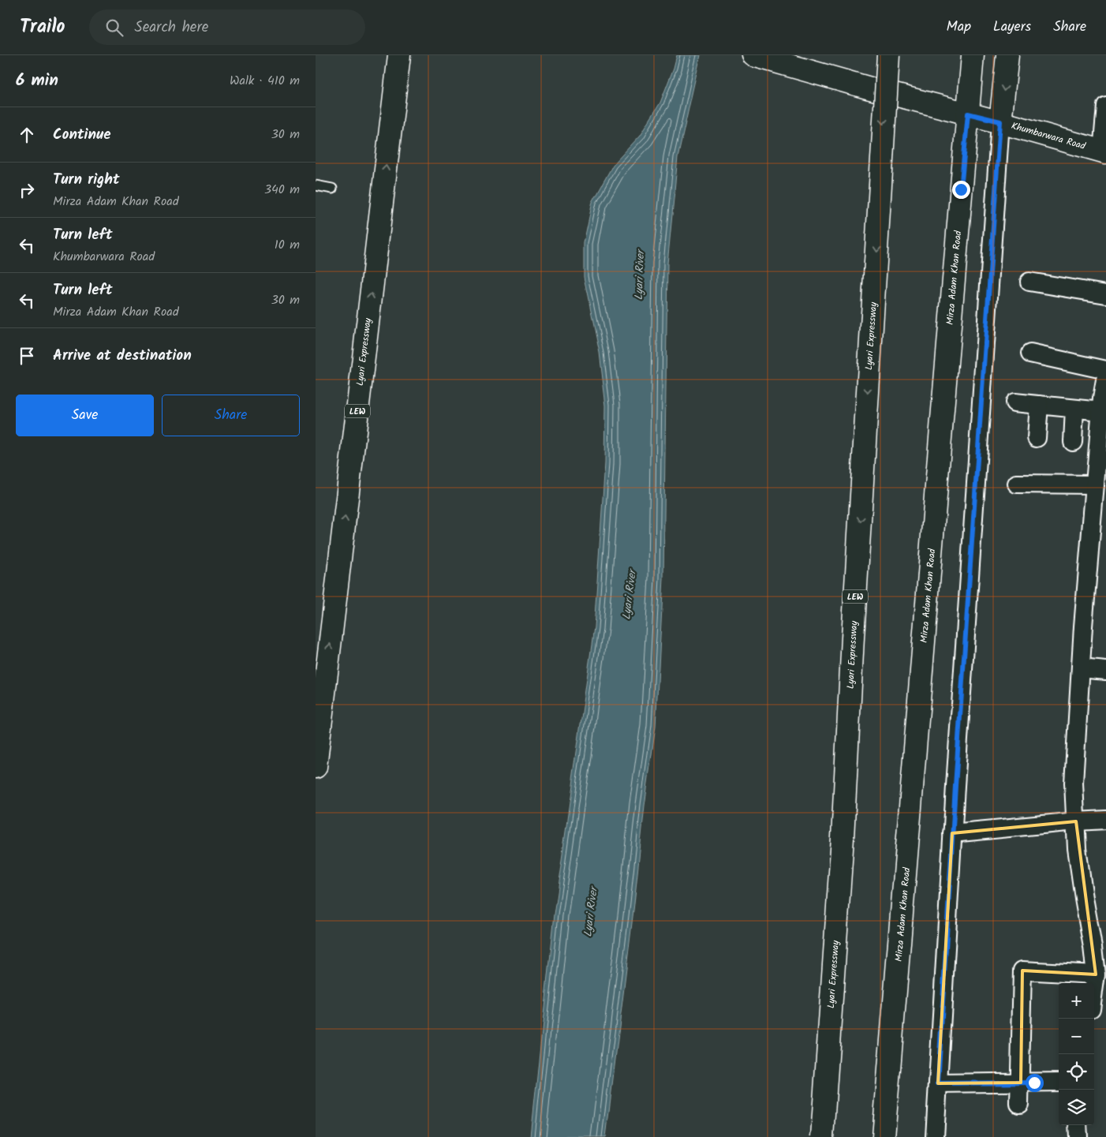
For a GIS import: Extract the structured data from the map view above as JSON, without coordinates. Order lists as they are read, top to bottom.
{
  "streets": {
    "main road": [
      "Khumbarwara Road",
      "Mirza Adam Khan Road",
      "Lyari Expressway",
      "LEW"
    ]
  },
  "crossings": [
    ["Khumbarwara Road", "Mirza Adam Khan Road"]
  ],
  "water": ["Lyari River"],
  "page": {
    "header": "Trailo",
    "search": "Search here",
    "nav": ["Map", "Layers", "Share"],
    "heading": ["6 min", "Walk · 410 m"],
    "list": [
      ["Continue", "30 m"],
      ["Turn right", "Mirza Adam Khan Road", "340 m"],
      ["Turn left", "Khumbarwara Road", "10 m"],
      ["Turn left", "Mirza Adam Khan Road", "30 m"],
      "Arrive at destination"
    ],
    "buttons": ["Save", "Share"],
    "map_buttons": ["+", "−"]
  }
}
